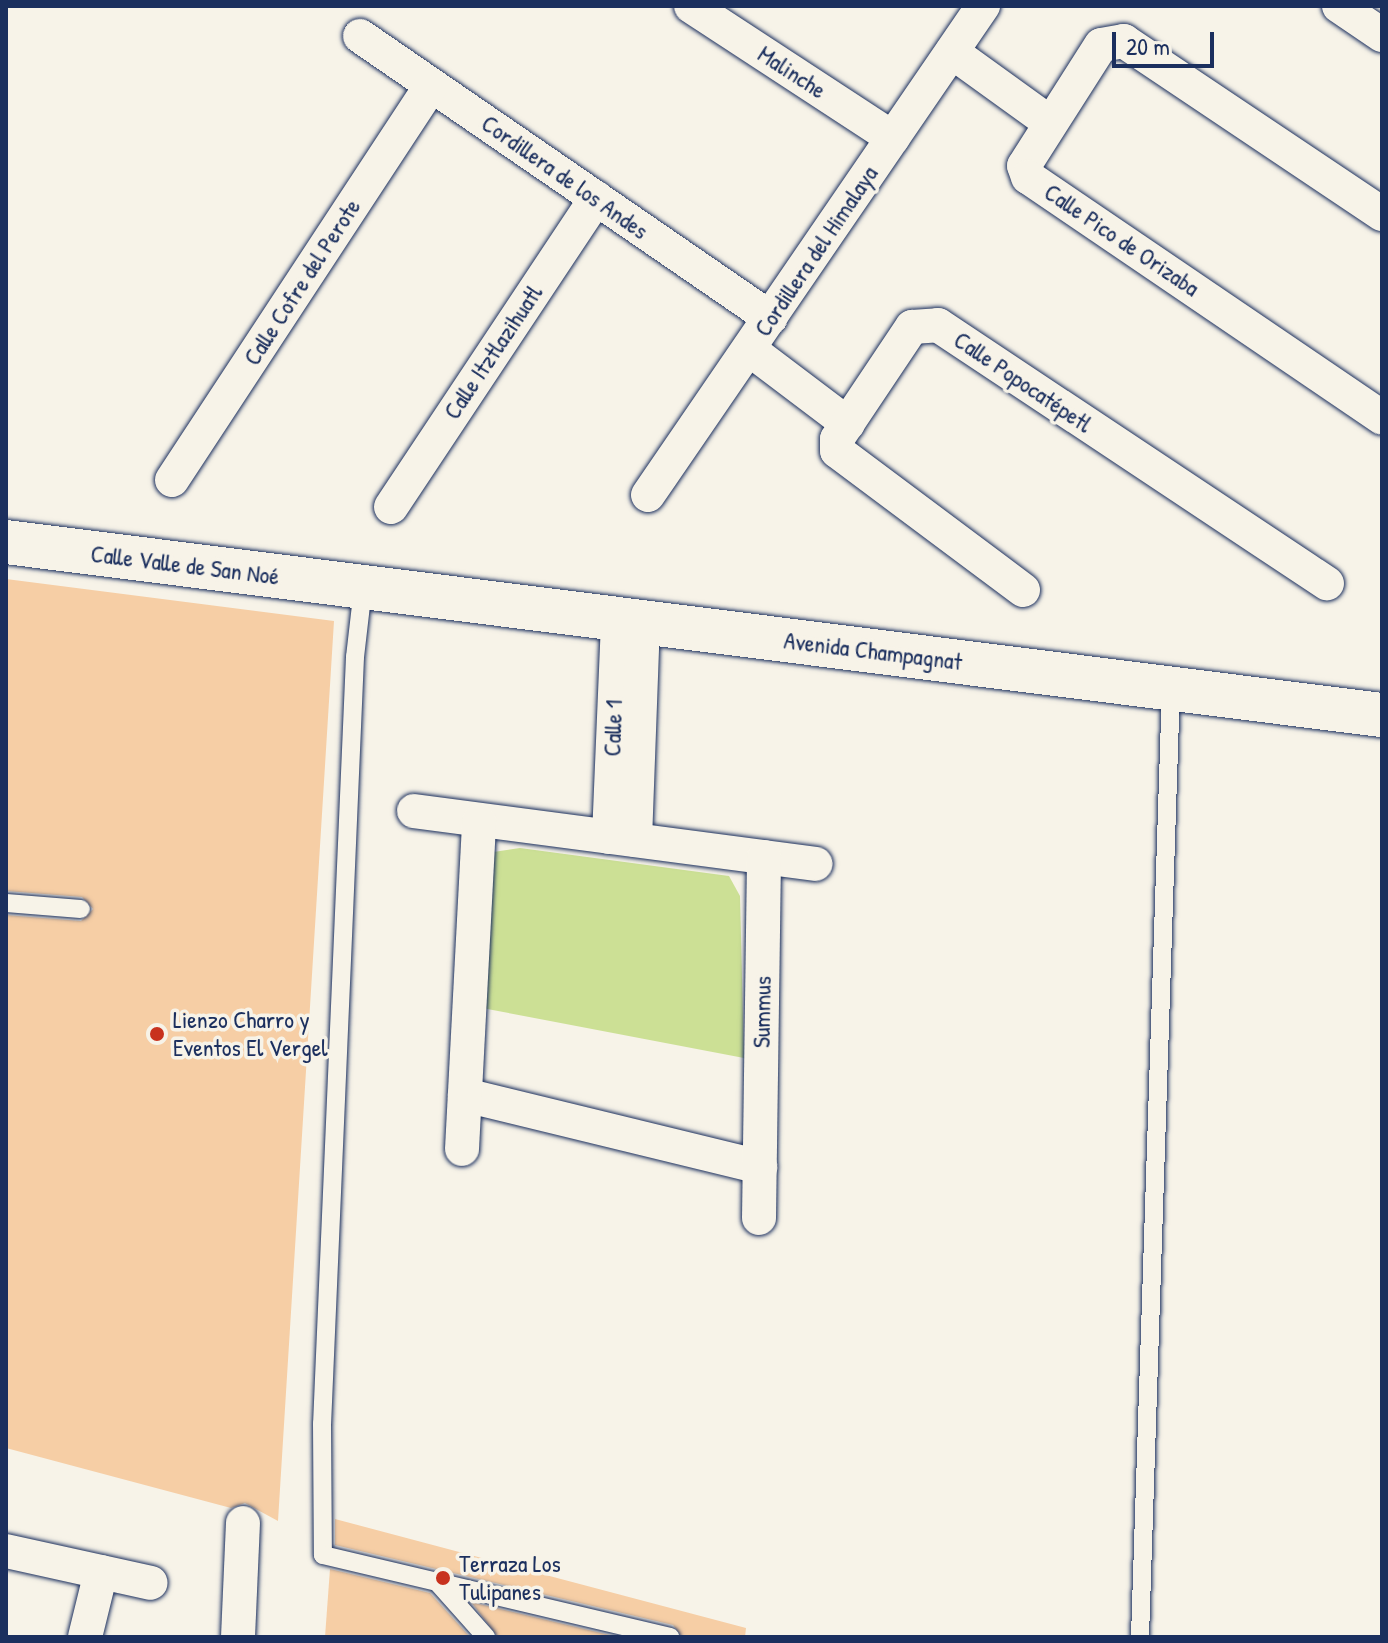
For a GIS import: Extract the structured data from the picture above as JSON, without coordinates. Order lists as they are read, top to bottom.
{
  "streets": {
    "street": [
      "Malinche",
      "Cordillera de los Andes",
      "Calle Pico de Orizaba",
      "Cordillera del Himalaya",
      "Calle Cofre del Perote",
      "Calle Itztlazihuatl",
      "Calle Popocatépetl",
      "Calle Valle de San Noé",
      "Avenida Champagnat",
      "Calle 1",
      "Summus"
    ]
  },
  "crossings": [
    ["Malinche", "Cordillera del Himalaya"],
    ["Cordillera de los Andes", "Cordillera del Himalaya"],
    ["Cordillera de los Andes", "Calle Cofre del Perote"],
    ["Cordillera de los Andes", "Calle Itztlazihuatl"],
    ["Calle Valle de San Noé", "Avenida Champagnat"],
    ["Avenida Champagnat", "Calle 1"]
  ],
  "places": ["Lienzo Charro y Eventos El Vergel", "Terraza Los Tulipanes"],
  "scale_bar": "20 m"
}
